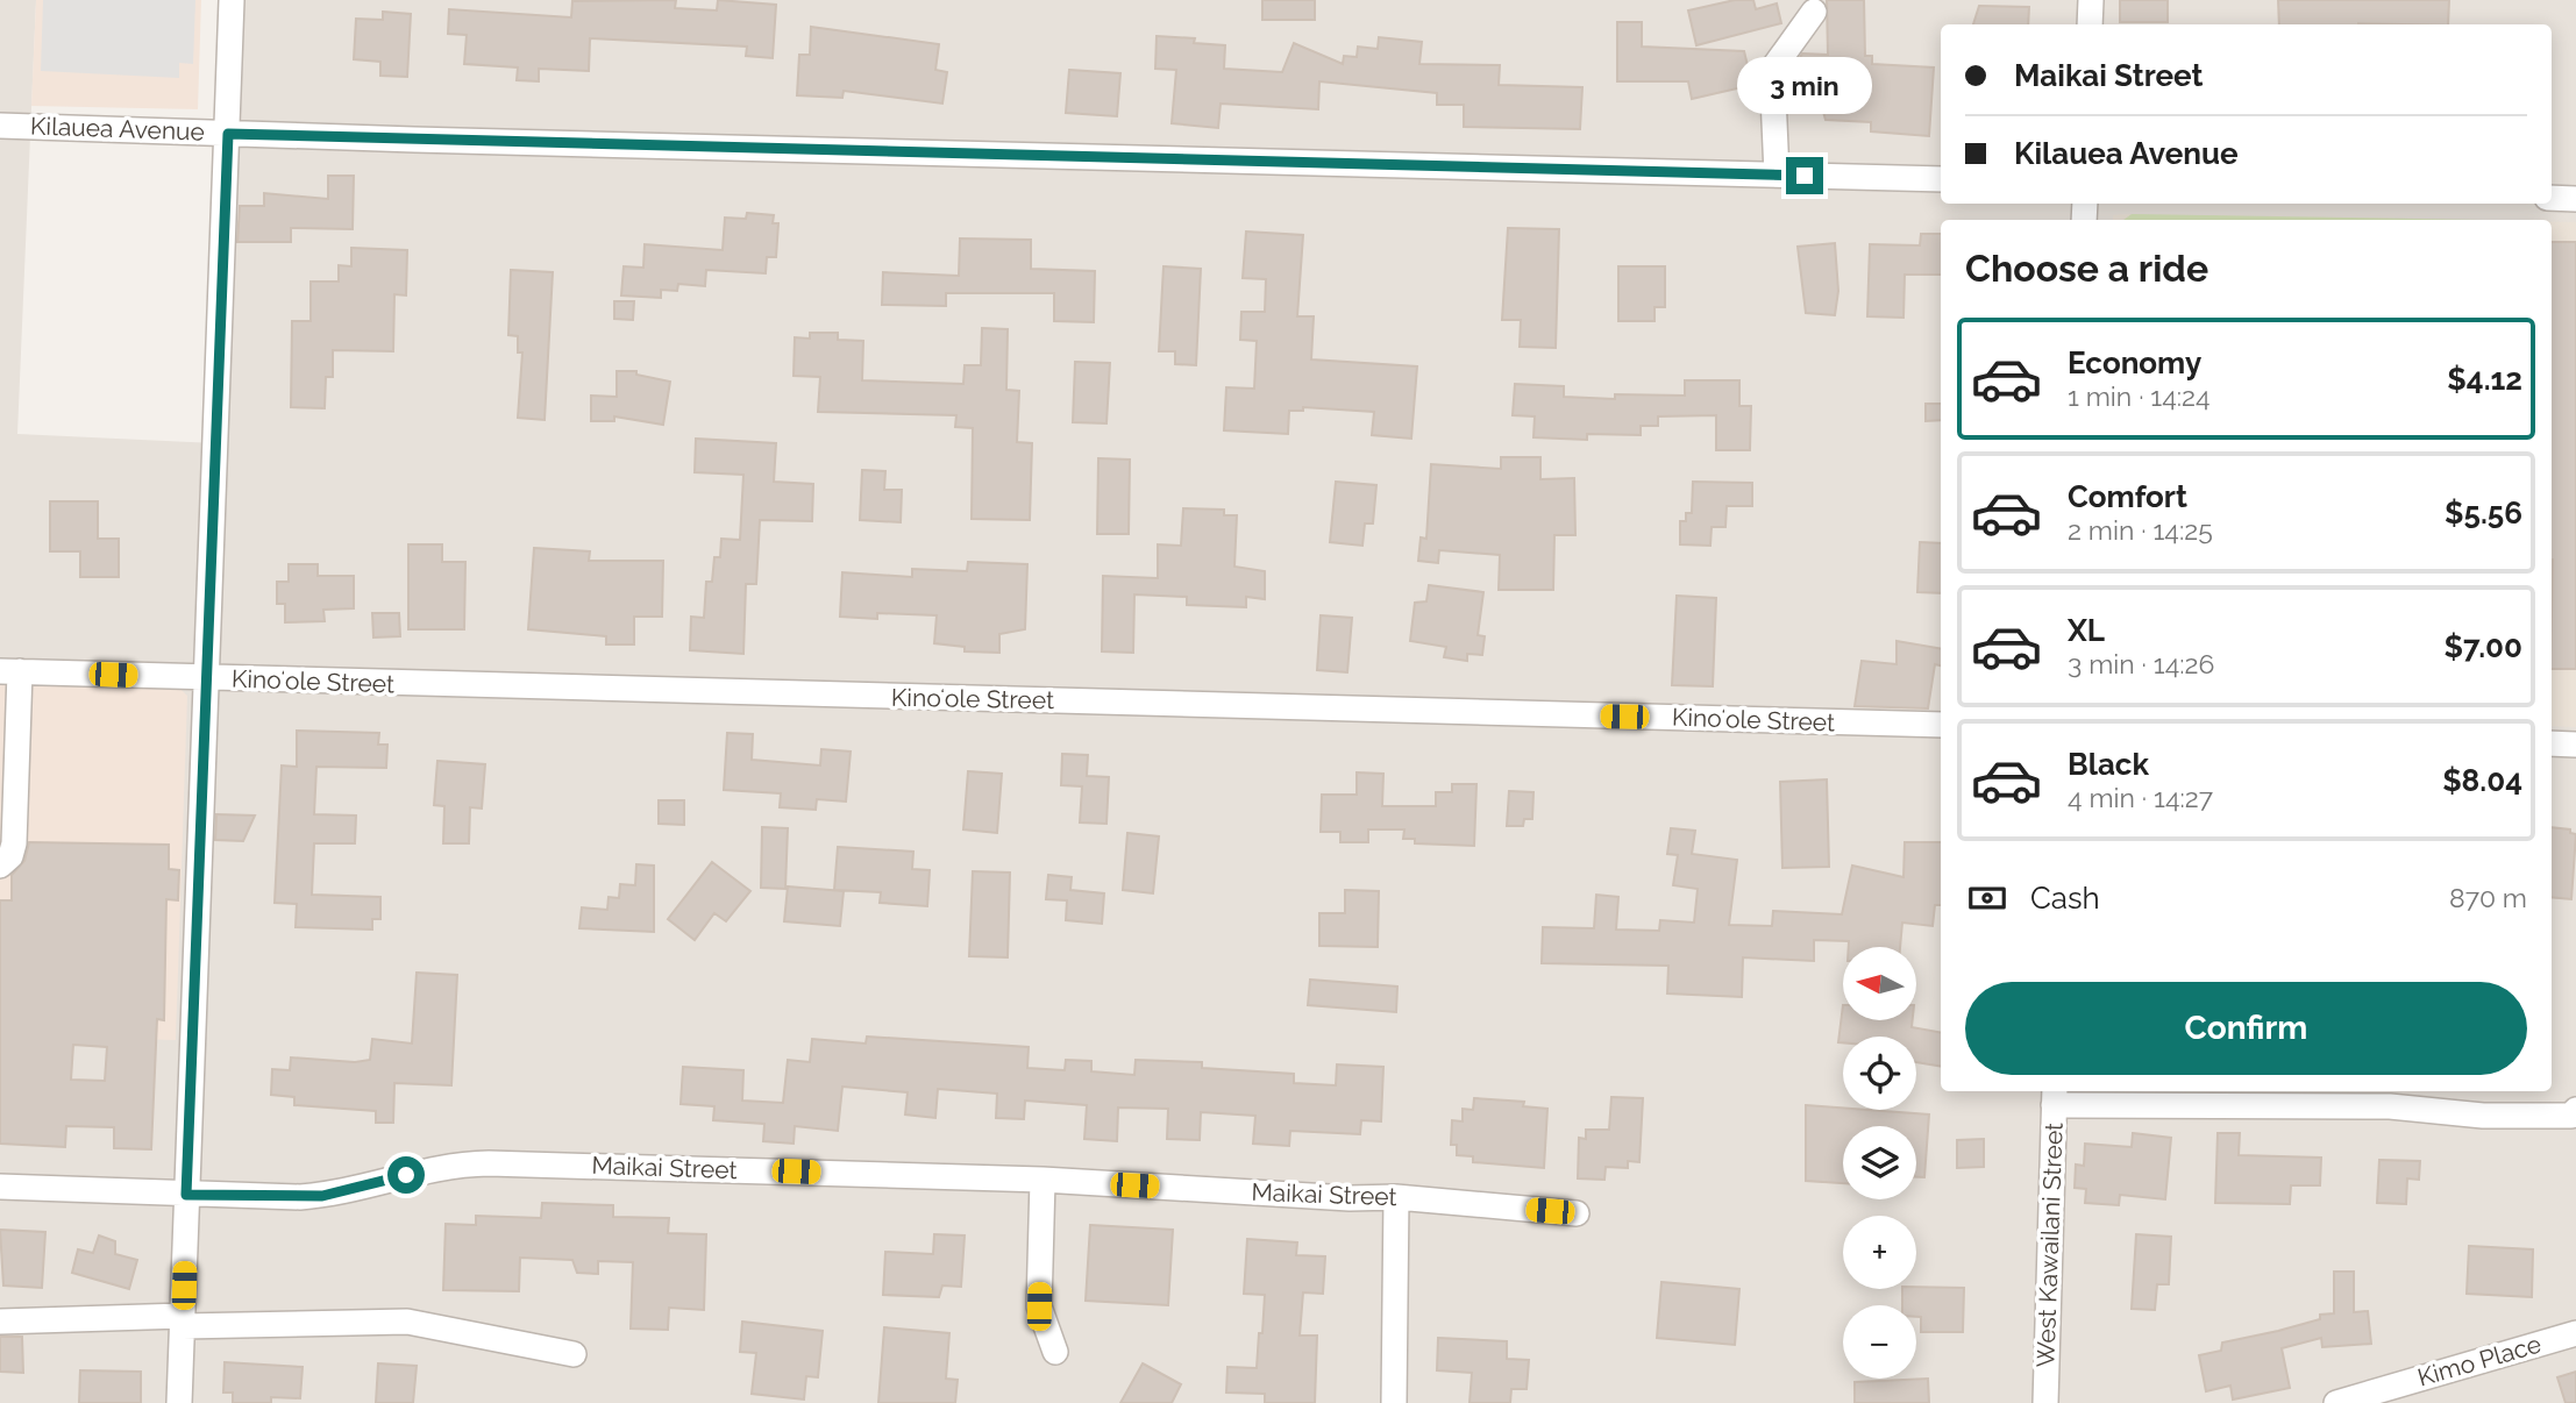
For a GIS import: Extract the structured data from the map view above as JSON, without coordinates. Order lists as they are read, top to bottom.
{
  "streets": {
    "street": [
      "Kilauea Avenue",
      "Kinoʻole Street",
      "Maikai Street",
      "West Kawailani Street",
      "Kimo Place"
    ]
  },
  "north": "left",
  "page": {
    "banner": ["Maikai Street", "Kilauea Avenue"],
    "bubble": "3 min",
    "heading": "Choose a ride",
    "list": [
      {
        "name": "Economy",
        "note": "1 min · 14:24",
        "value": "$4.12"
      },
      {
        "name": "Comfort",
        "note": "2 min · 14:25",
        "value": "$5.56"
      },
      {
        "name": "XL",
        "note": "3 min · 14:26",
        "value": "$7.00"
      },
      {
        "name": "Black",
        "note": "4 min · 14:27",
        "value": "$8.04"
      }
    ],
    "pay": ["Cash", "870 m"],
    "map_buttons": ["+", "−"],
    "buttons": "Confirm"
  }
}
